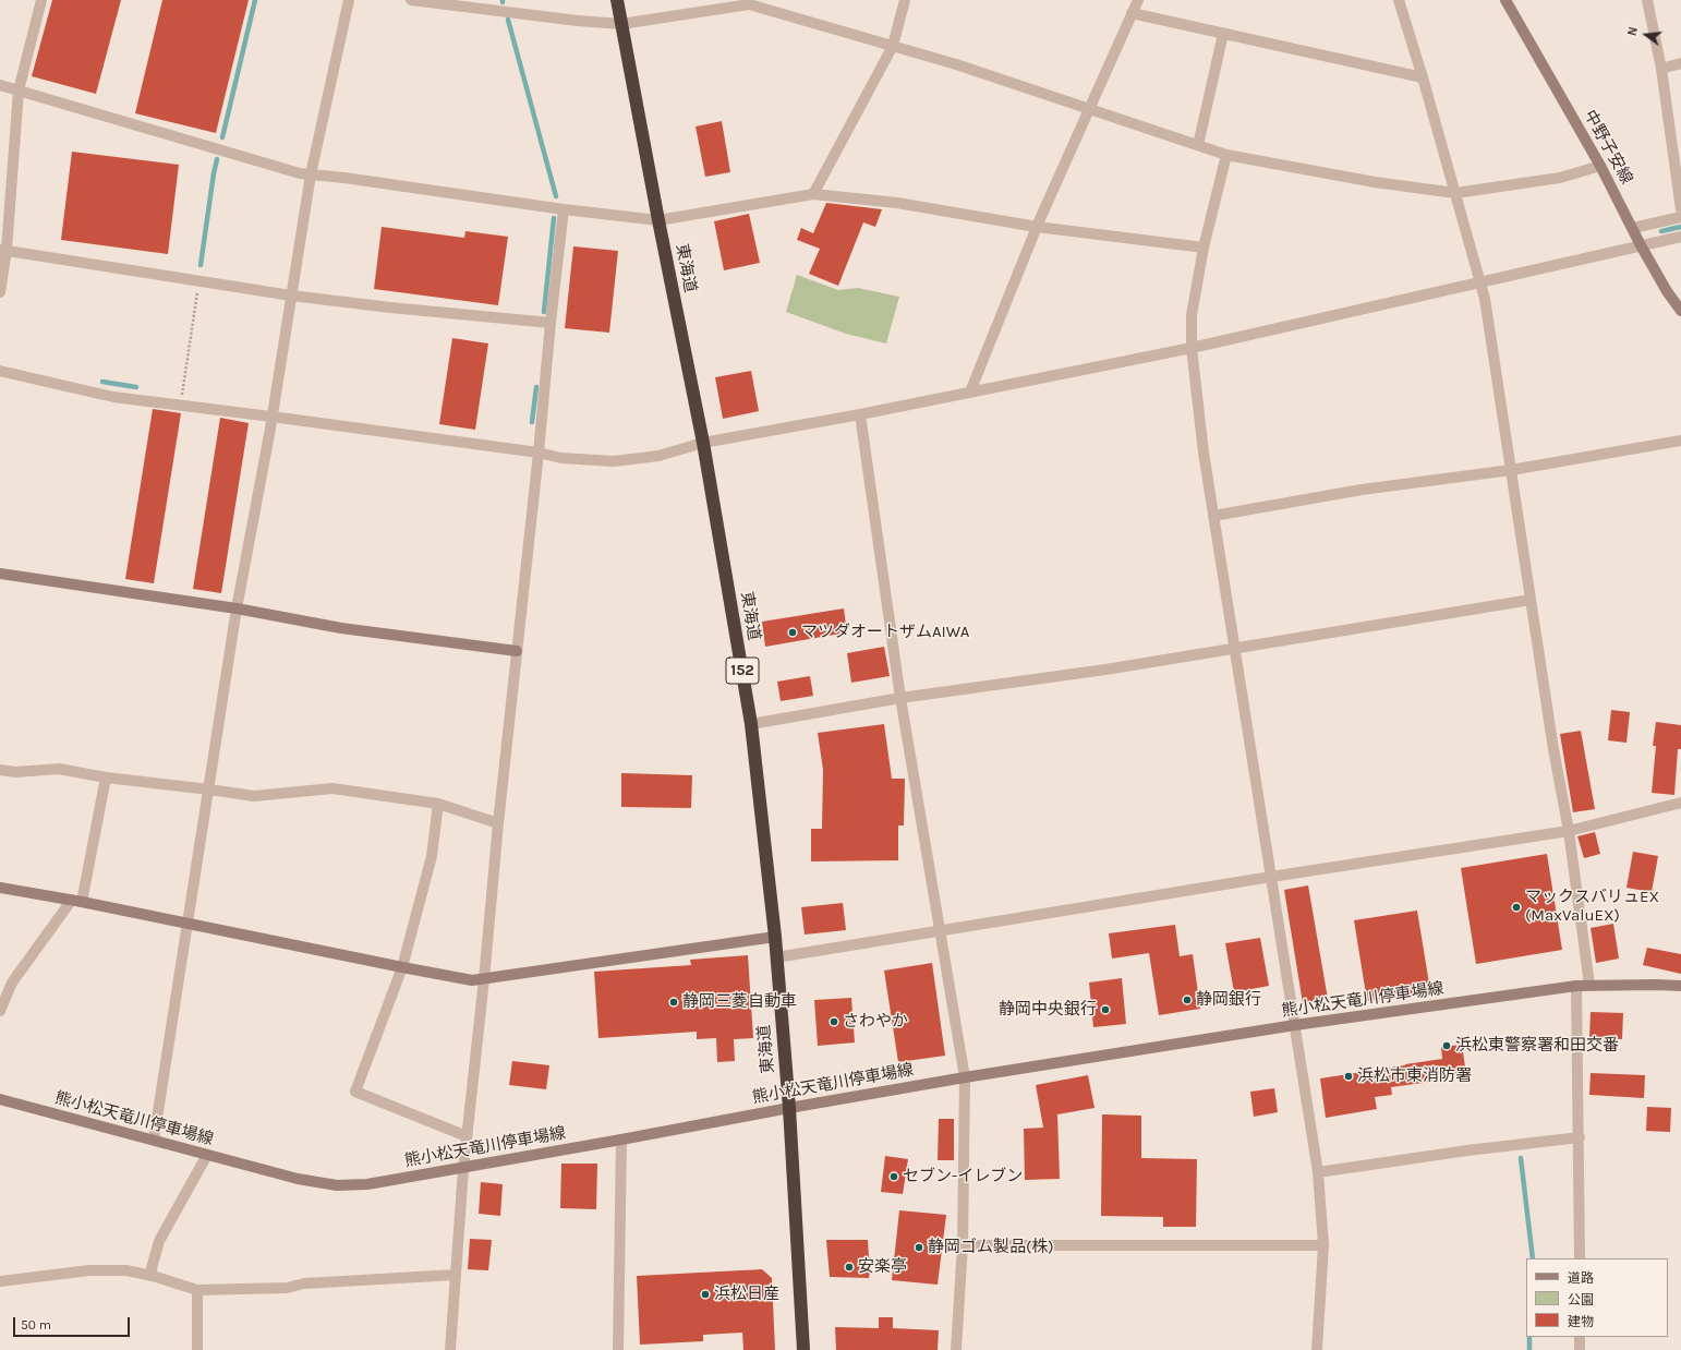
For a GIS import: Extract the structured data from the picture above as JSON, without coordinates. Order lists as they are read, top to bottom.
{
  "streets": {
    "highway": ["東海道", "152"],
    "main road": ["中野子安線", "熊小松天竜川停車場線"]
  },
  "crossings": [
    ["東海道", "熊小松天竜川停車場線"]
  ],
  "places": [
    "マツダオートザムAIWA",
    "マックスバリュEX (MaxValuEX)",
    "静岡銀行",
    "静岡三菱自動車",
    "静岡中央銀行",
    "さわやか",
    "浜松東警察署和田交番",
    "浜松市東消防署",
    "セブン-イレブン",
    "静岡ゴム製品(株)",
    "安楽亭",
    "浜松日産"
  ],
  "legend": ["道路", "公園", "建物"],
  "scale_bar": "50 m",
  "north": "left"
}
